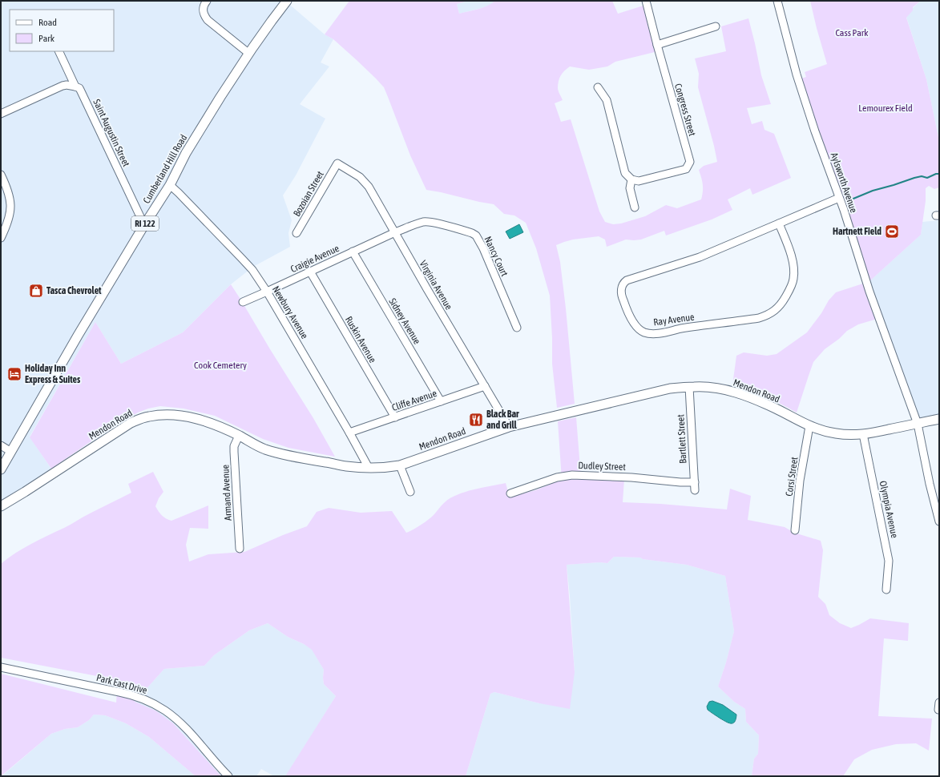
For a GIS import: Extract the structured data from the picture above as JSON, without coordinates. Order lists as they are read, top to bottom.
{
  "streets": {
    "main road": ["Cumberland Hill Road", "RI 122", "Mendon Road"],
    "street": [
      "Congress Street",
      "Saint Augustin Street",
      "Aylsworth Avenue",
      "Bozoian Street",
      "Nancy Court",
      "Craigie Avenue",
      "Virginia Avenue",
      "Newbury Avenue",
      "Ray Avenue",
      "Sidney Avenue",
      "Ruskin Avenue",
      "Cliffe Avenue",
      "Bartlett Street",
      "Dudley Street",
      "Corsi Street",
      "Armand Avenue",
      "Olympia Avenue",
      "Park East Drive"
    ]
  },
  "crossings": [
    ["Saint Augustin Street", "Cumberland Hill Road"],
    ["Cumberland Hill Road", "Newbury Avenue"],
    ["Aylsworth Avenue", "Ray Avenue"],
    ["Aylsworth Avenue", "Mendon Road"],
    ["Bozoian Street", "Virginia Avenue"],
    ["Nancy Court", "Craigie Avenue"],
    ["Nancy Court", "Virginia Avenue"],
    ["Craigie Avenue", "Virginia Avenue"],
    ["Craigie Avenue", "Newbury Avenue"],
    ["Craigie Avenue", "Sidney Avenue"],
    ["Craigie Avenue", "Ruskin Avenue"],
    ["Virginia Avenue", "Mendon Road"],
    ["Virginia Avenue", "Cliffe Avenue"],
    ["Newbury Avenue", "Mendon Road"],
    ["Newbury Avenue", "Cliffe Avenue"],
    ["Sidney Avenue", "Cliffe Avenue"],
    ["Ruskin Avenue", "Cliffe Avenue"],
    ["Mendon Road", "Bartlett Street"],
    ["Mendon Road", "Corsi Street"],
    ["Mendon Road", "Armand Avenue"],
    ["Mendon Road", "Olympia Avenue"],
    ["Bartlett Street", "Dudley Street"]
  ],
  "parks": ["Cass Park", "Lemourex Field", "Cook Cemetery"],
  "places": {
    "sports": ["Hartnett Field"],
    "shop": ["Tasca Chevrolet"],
    "hotel": ["Holiday Inn Express & Suites"],
    "restaurant": ["Black Bar and Grill"]
  },
  "legend": ["Road", "Park"]
}
